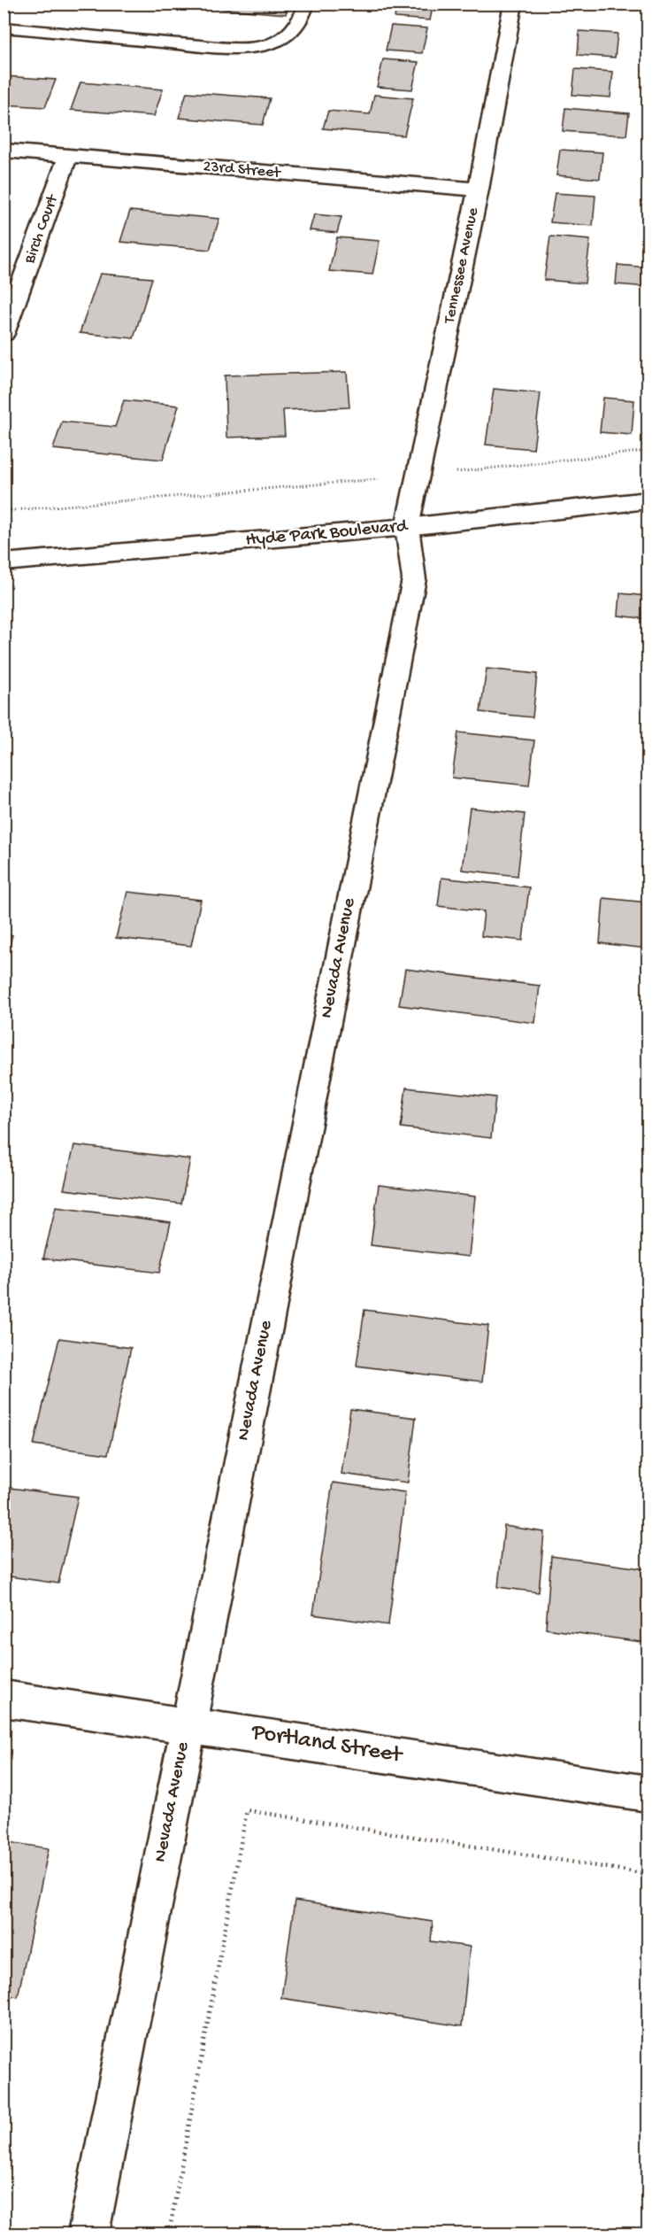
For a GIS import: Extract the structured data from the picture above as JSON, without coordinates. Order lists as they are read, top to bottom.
{
  "streets": {
    "street": [
      "23rd Street",
      "Birch Court",
      "Tennessee Avenue",
      "Hyde Park Boulevard",
      "Nevada Avenue",
      "Portland Street"
    ]
  },
  "crossings": [
    ["23rd Street", "Birch Court"],
    ["23rd Street", "Tennessee Avenue"],
    ["Tennessee Avenue", "Hyde Park Boulevard"],
    ["Tennessee Avenue", "Nevada Avenue"],
    ["Hyde Park Boulevard", "Nevada Avenue"],
    ["Nevada Avenue", "Portland Street"]
  ]
}
